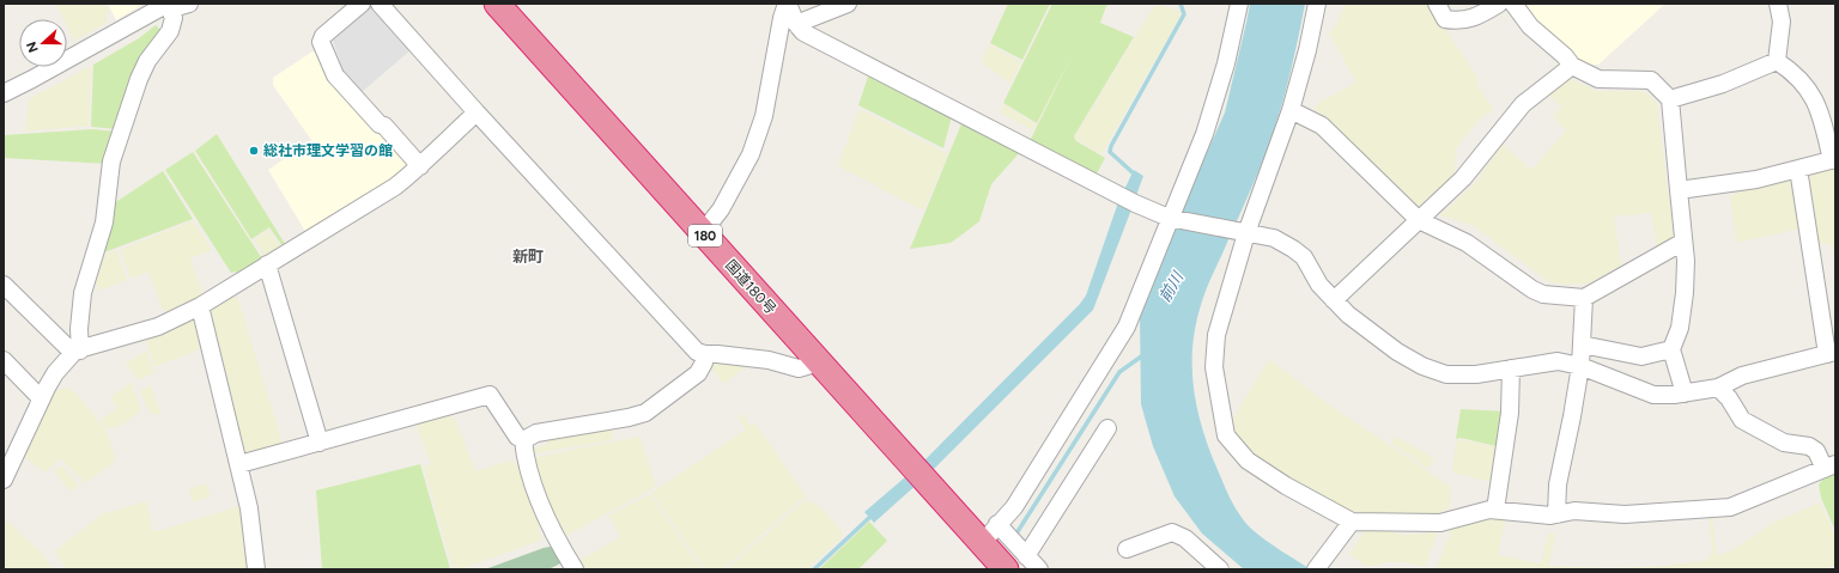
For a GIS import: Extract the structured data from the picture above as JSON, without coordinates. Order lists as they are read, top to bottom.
{
  "streets": {
    "highway": ["180", "国道180号"]
  },
  "districts": ["新町"],
  "water": ["前川"],
  "places": ["総社市理文学習の館"],
  "north": "left"
}
